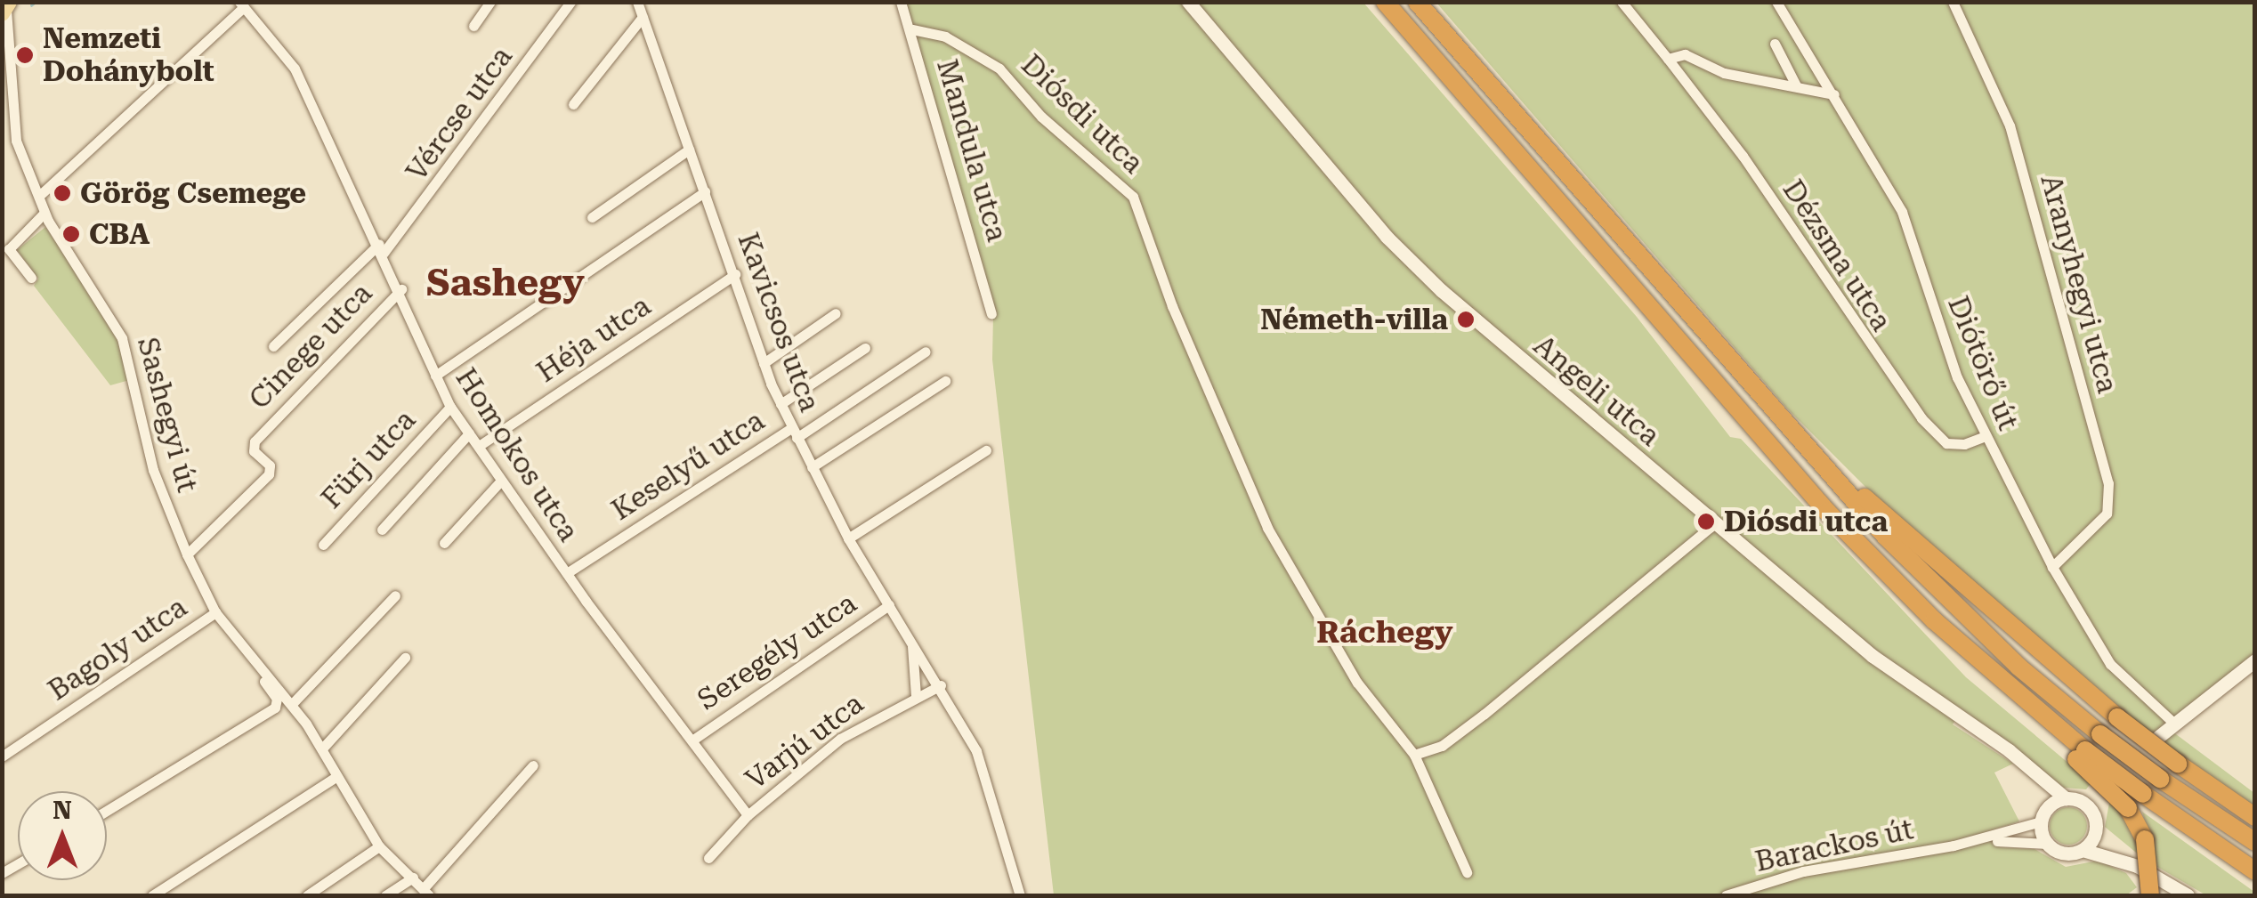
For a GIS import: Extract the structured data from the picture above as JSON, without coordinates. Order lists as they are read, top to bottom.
{
  "streets": {
    "street": [
      "Vércse utca",
      "Diósdi utca",
      "Mandula utca",
      "Dézsma utca",
      "Aranyhegyi utca",
      "Kavicsos utca",
      "Héja utca",
      "Cinege utca",
      "Diótörő út",
      "Angeli utca",
      "Sashegyi út",
      "Homokos utca",
      "Fürj utca",
      "Keselyű utca",
      "Bagoly utca",
      "Seregély utca",
      "Varjú utca",
      "Barackos út"
    ]
  },
  "crossings": [
    ["Vércse utca", "Homokos utca"],
    ["Diósdi utca", "Mandula utca"],
    ["Dézsma utca", "Diótörő út"],
    ["Aranyhegyi utca", "Diótörő út"],
    ["Kavicsos utca", "Héja utca"],
    ["Kavicsos utca", "Keselyű utca"],
    ["Kavicsos utca", "Seregély utca"],
    ["Kavicsos utca", "Varjú utca"],
    ["Héja utca", "Homokos utca"],
    ["Cinege utca", "Sashegyi út"],
    ["Cinege utca", "Homokos utca"],
    ["Angeli utca", "Barackos út"],
    ["Sashegyi út", "Bagoly utca"],
    ["Homokos utca", "Fürj utca"],
    ["Homokos utca", "Keselyű utca"],
    ["Homokos utca", "Seregély utca"],
    ["Homokos utca", "Varjú utca"]
  ],
  "districts": ["Sashegy", "Ráchegy"],
  "places": [
    "Nemzeti Dohánybolt",
    "Görög Csemege",
    "CBA",
    "Németh-villa",
    "Diósdi utca"
  ],
  "north": "top"
}
